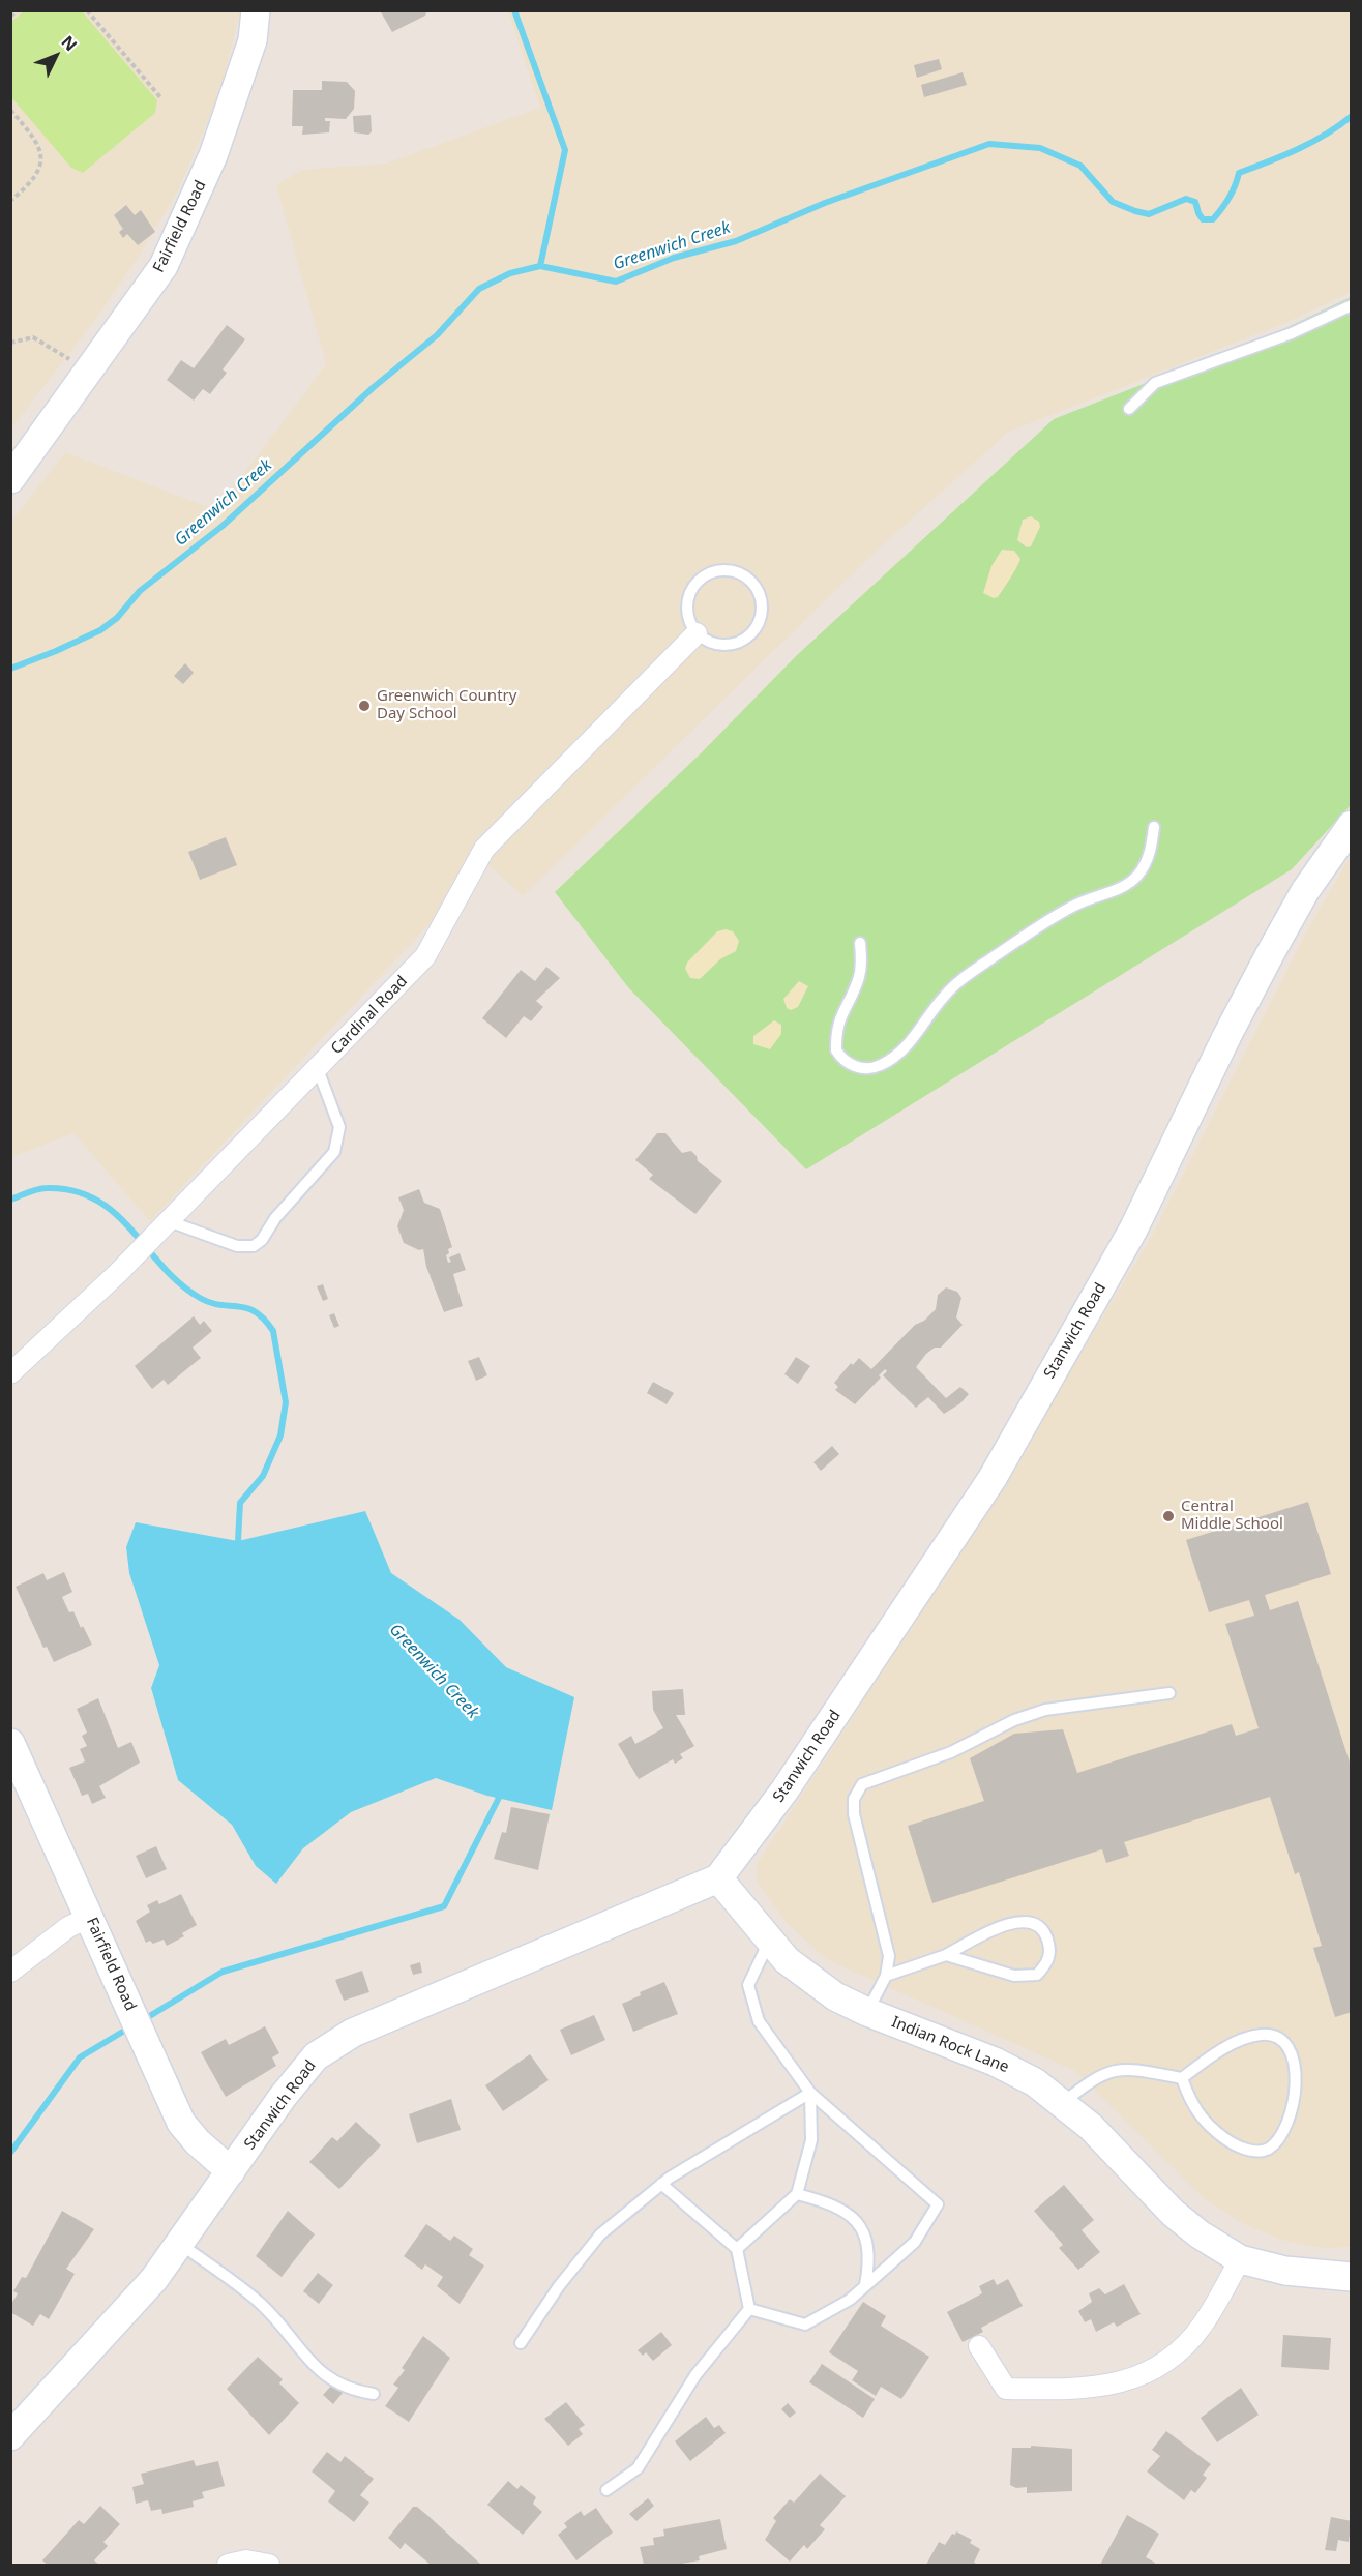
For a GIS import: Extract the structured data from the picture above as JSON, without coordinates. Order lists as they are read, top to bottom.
{
  "streets": {
    "street": [
      "Fairfield Road",
      "Cardinal Road",
      "Stanwich Road",
      "Indian Rock Lane"
    ]
  },
  "crossings": [
    ["Fairfield Road", "Stanwich Road"],
    ["Stanwich Road", "Indian Rock Lane"]
  ],
  "water": ["Greenwich Creek"],
  "places": ["Greenwich Country Day School", "Central Middle School"],
  "north": "top right"
}
